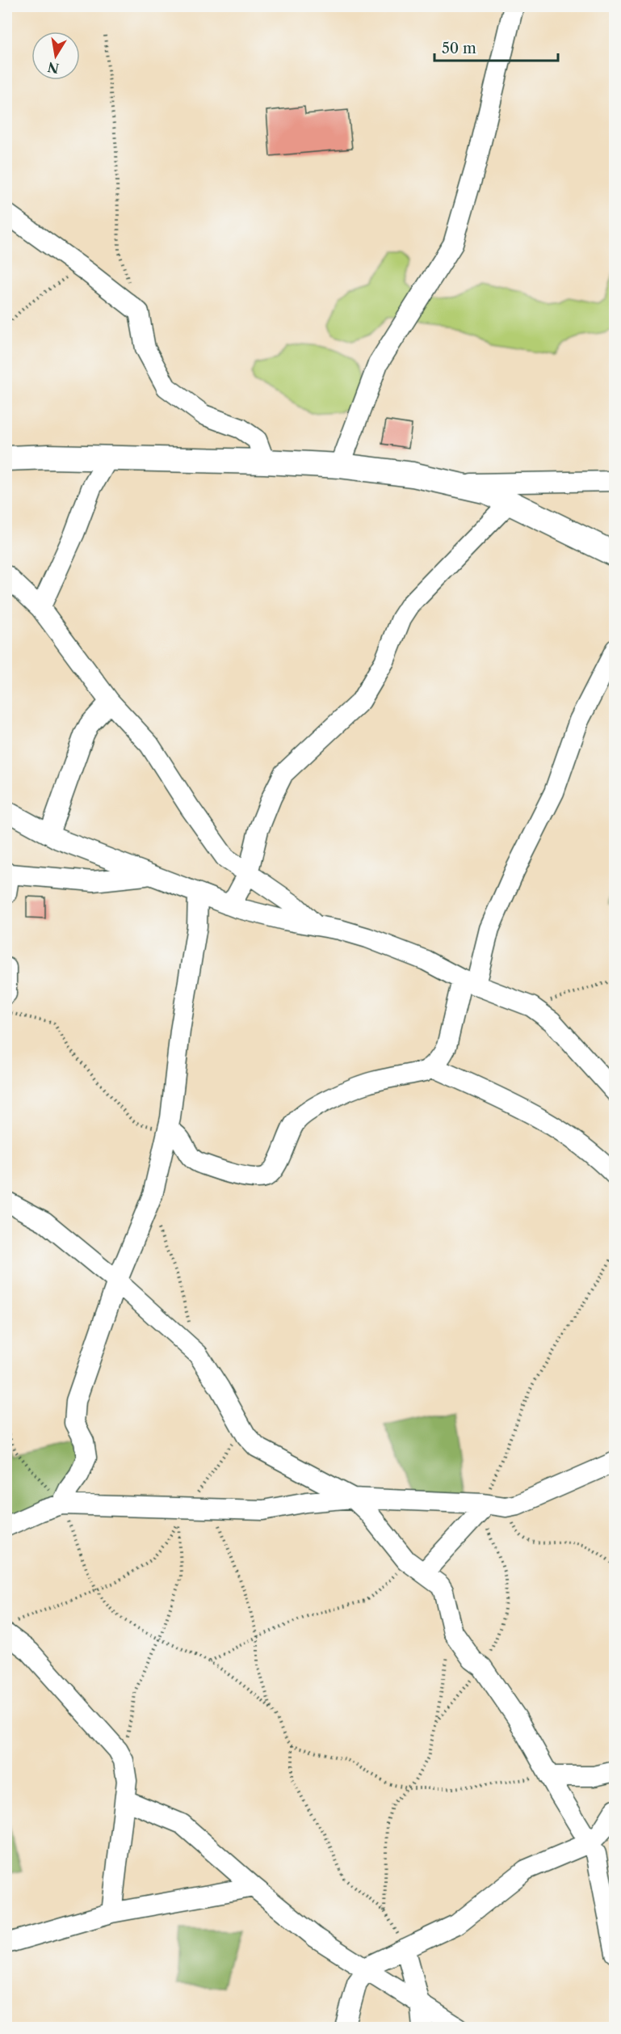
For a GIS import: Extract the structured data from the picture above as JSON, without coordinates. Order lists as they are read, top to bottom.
{
  "scale_bar": "50 m",
  "north": "bottom"
}
